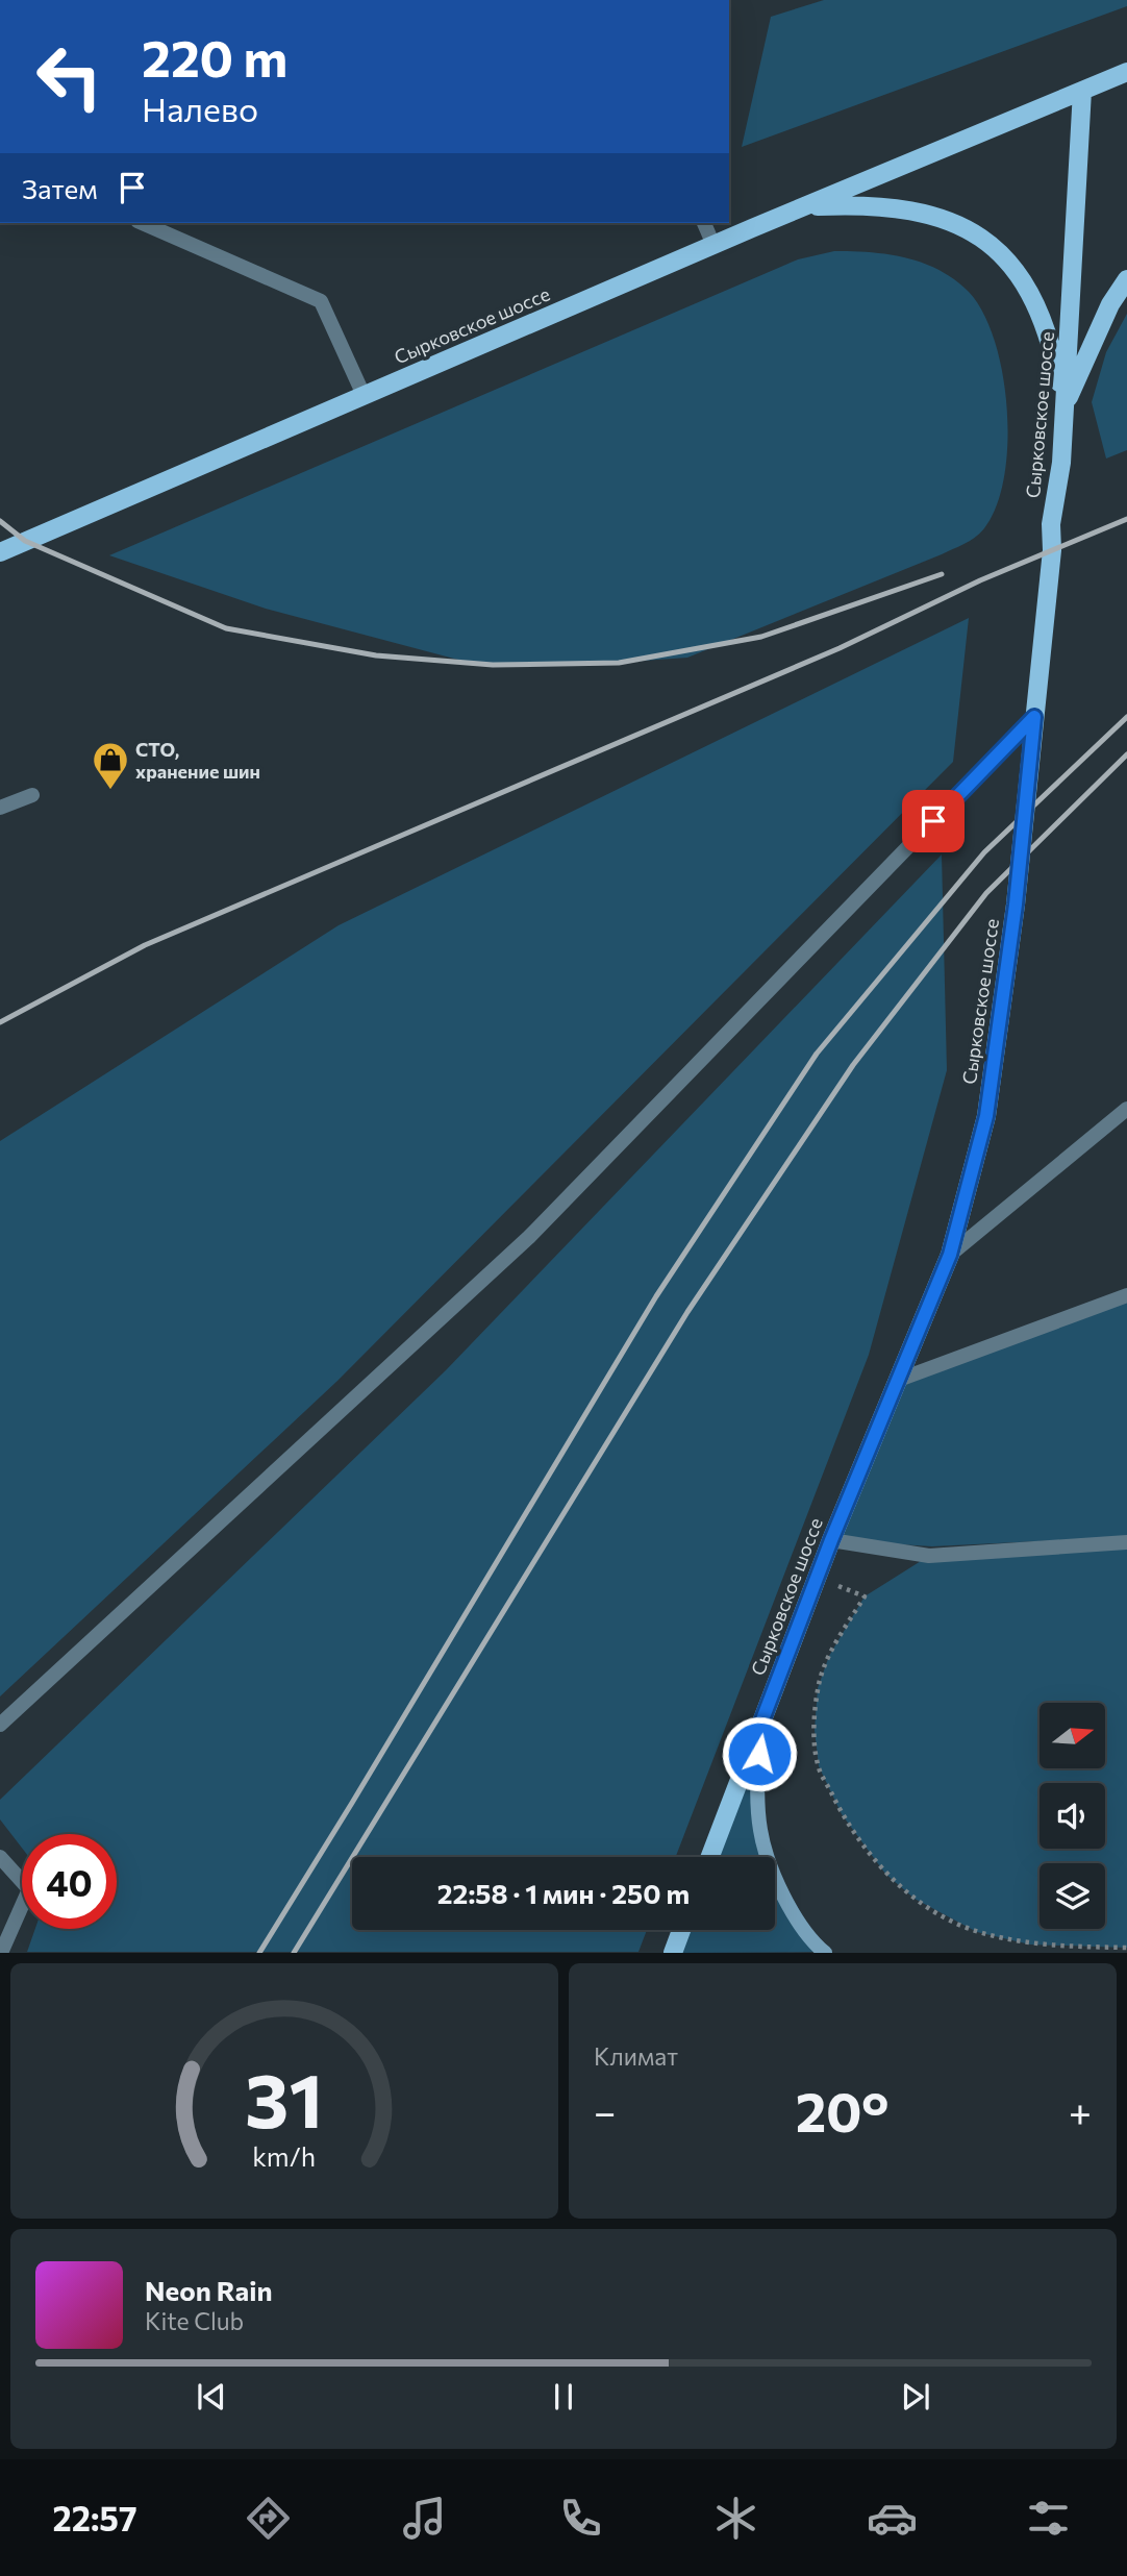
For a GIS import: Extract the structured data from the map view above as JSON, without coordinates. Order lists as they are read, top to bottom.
{
  "streets": {
    "main road": ["Сырковское шоссе"]
  },
  "places": {
    "shop": ["СТО, хранение шин"]
  },
  "north": "right",
  "page": {
    "turn": ["220 m", "Налево"],
    "then": "Затем",
    "limit": "40",
    "trip": "22:58 · 1 мин · 250 m",
    "tile": "Климат",
    "heat": ["−", "20°", "+"],
    "song": ["Neon Rain", "Kite Club"],
    "tabs": "22:57",
    "gauge": ["31", "km/h"]
  }
}
